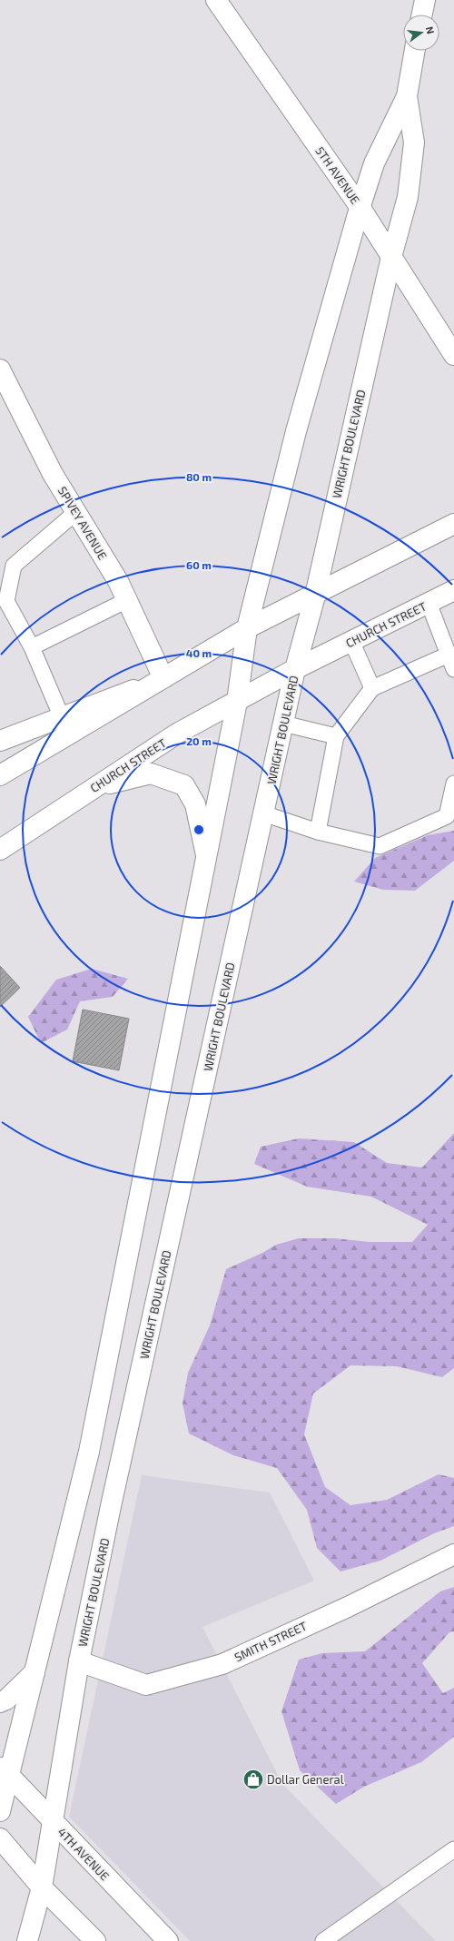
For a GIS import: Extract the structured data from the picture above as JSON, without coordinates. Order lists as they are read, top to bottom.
{
  "streets": {
    "main road": [
      "5TH AVENUE",
      "WRIGHT BOULEVARD",
      "SPIVEY AVENUE",
      "CHURCH STREET",
      "SMITH STREET",
      "4TH AVENUE"
    ]
  },
  "crossings": [
    ["5TH AVENUE", "WRIGHT BOULEVARD"],
    ["WRIGHT BOULEVARD", "CHURCH STREET"],
    ["WRIGHT BOULEVARD", "SMITH STREET"],
    ["WRIGHT BOULEVARD", "4TH AVENUE"]
  ],
  "places": {
    "shop": ["Dollar General"]
  },
  "north": "right",
  "rings": [
    "80 m",
    "60 m",
    "40 m",
    "20 m"
  ]
}
